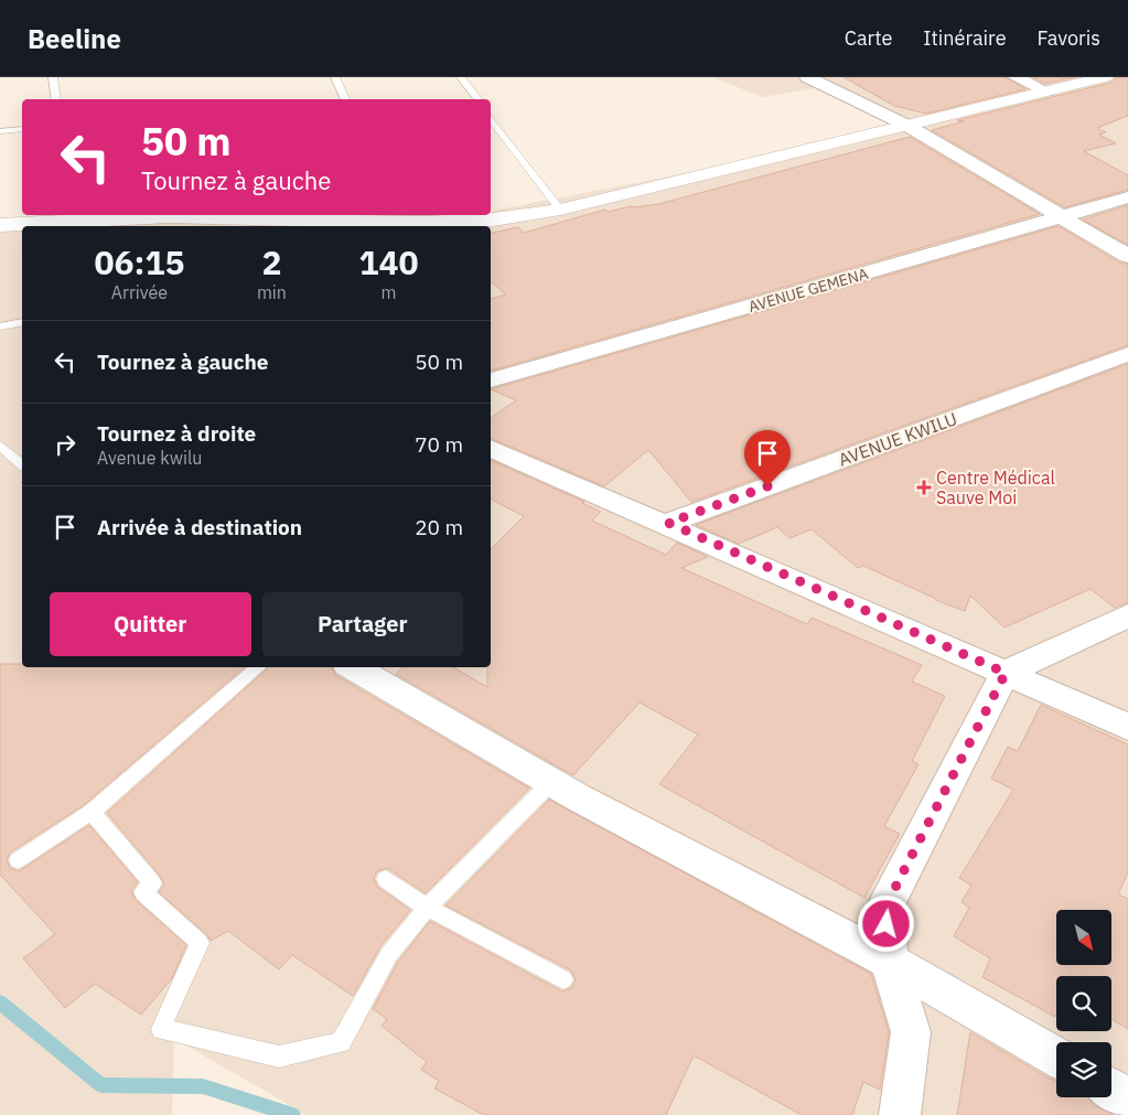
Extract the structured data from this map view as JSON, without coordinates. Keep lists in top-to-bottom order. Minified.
{"streets":{"street":["AVENUE GEMENA","AVENUE KWILU"]},"places":{"health":["Centre Médical Sauve Moi"]},"north":"bottom right","page":{"header":"Beeline","nav":["Carte","Itinéraire","Favoris"],"turn":["50 m","Tournez à gauche"],"eta":["06:15","Arrivée","2","min","140","m"],"list":[{"name":"Tournez à gauche","value":"50 m"},{"name":"Tournez à droite","note":"Avenue kwilu","value":"70 m"},{"name":"Arrivée à destination","value":"20 m"}],"buttons":["Quitter","Partager"]}}
